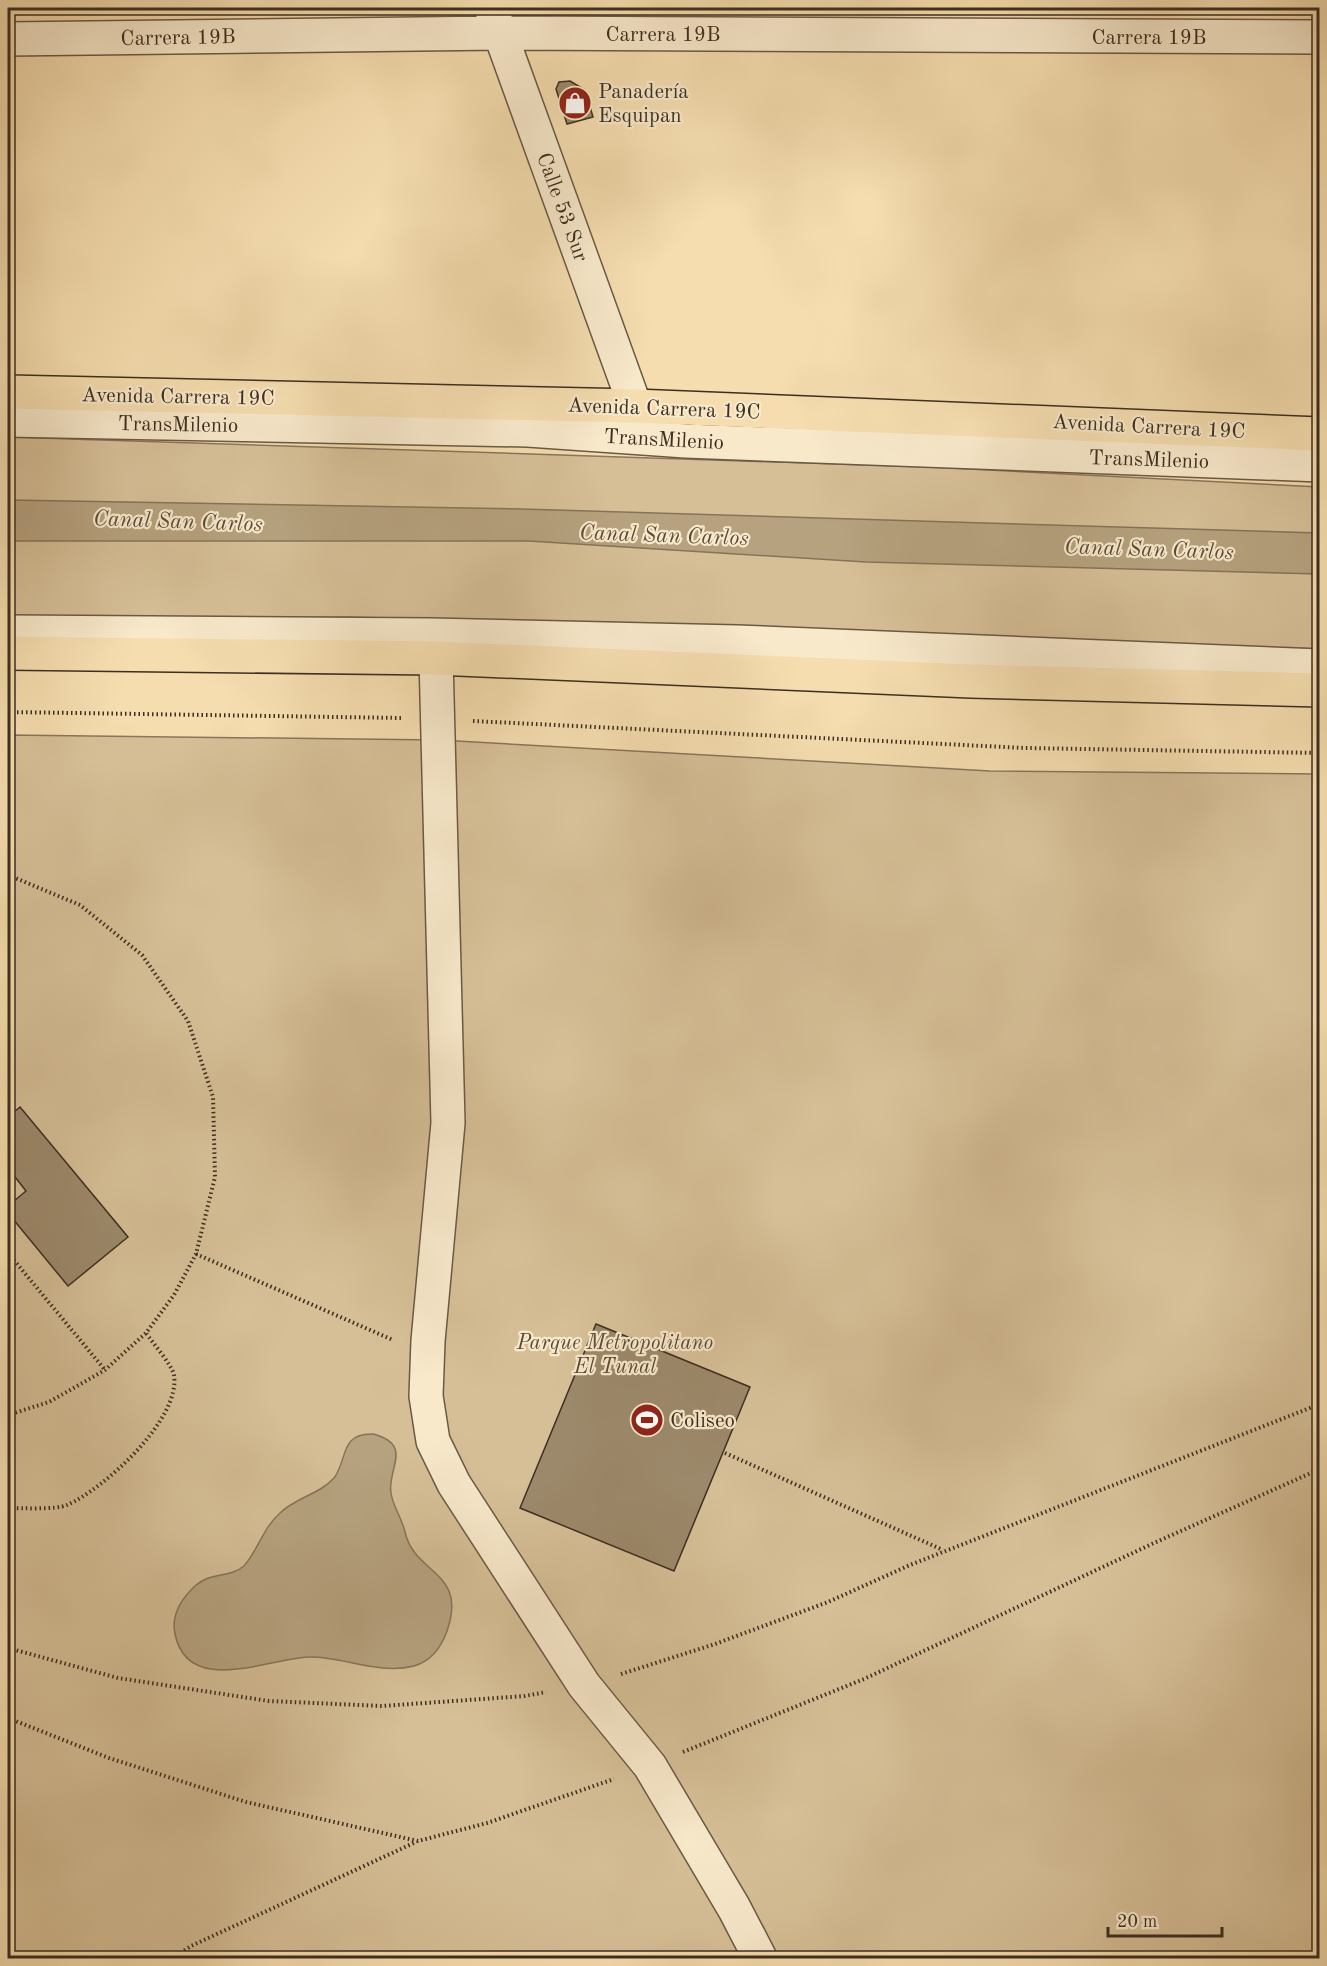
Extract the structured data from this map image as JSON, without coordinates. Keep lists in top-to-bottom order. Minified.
{"streets":{"main road":["Avenida Carrera 19C"],"street":["Carrera 19B","Calle 53 Sur","TransMilenio"]},"crossings":[["Carrera 19B","Calle 53 Sur"],["Calle 53 Sur","Avenida Carrera 19C"]],"water":["Canal San Carlos"],"parks":["Parque Metropolitano El Tunal"],"places":{"shop":["Panadería Esquipan"],"sports":["Coliseo"]},"scale_bar":"20 m"}
